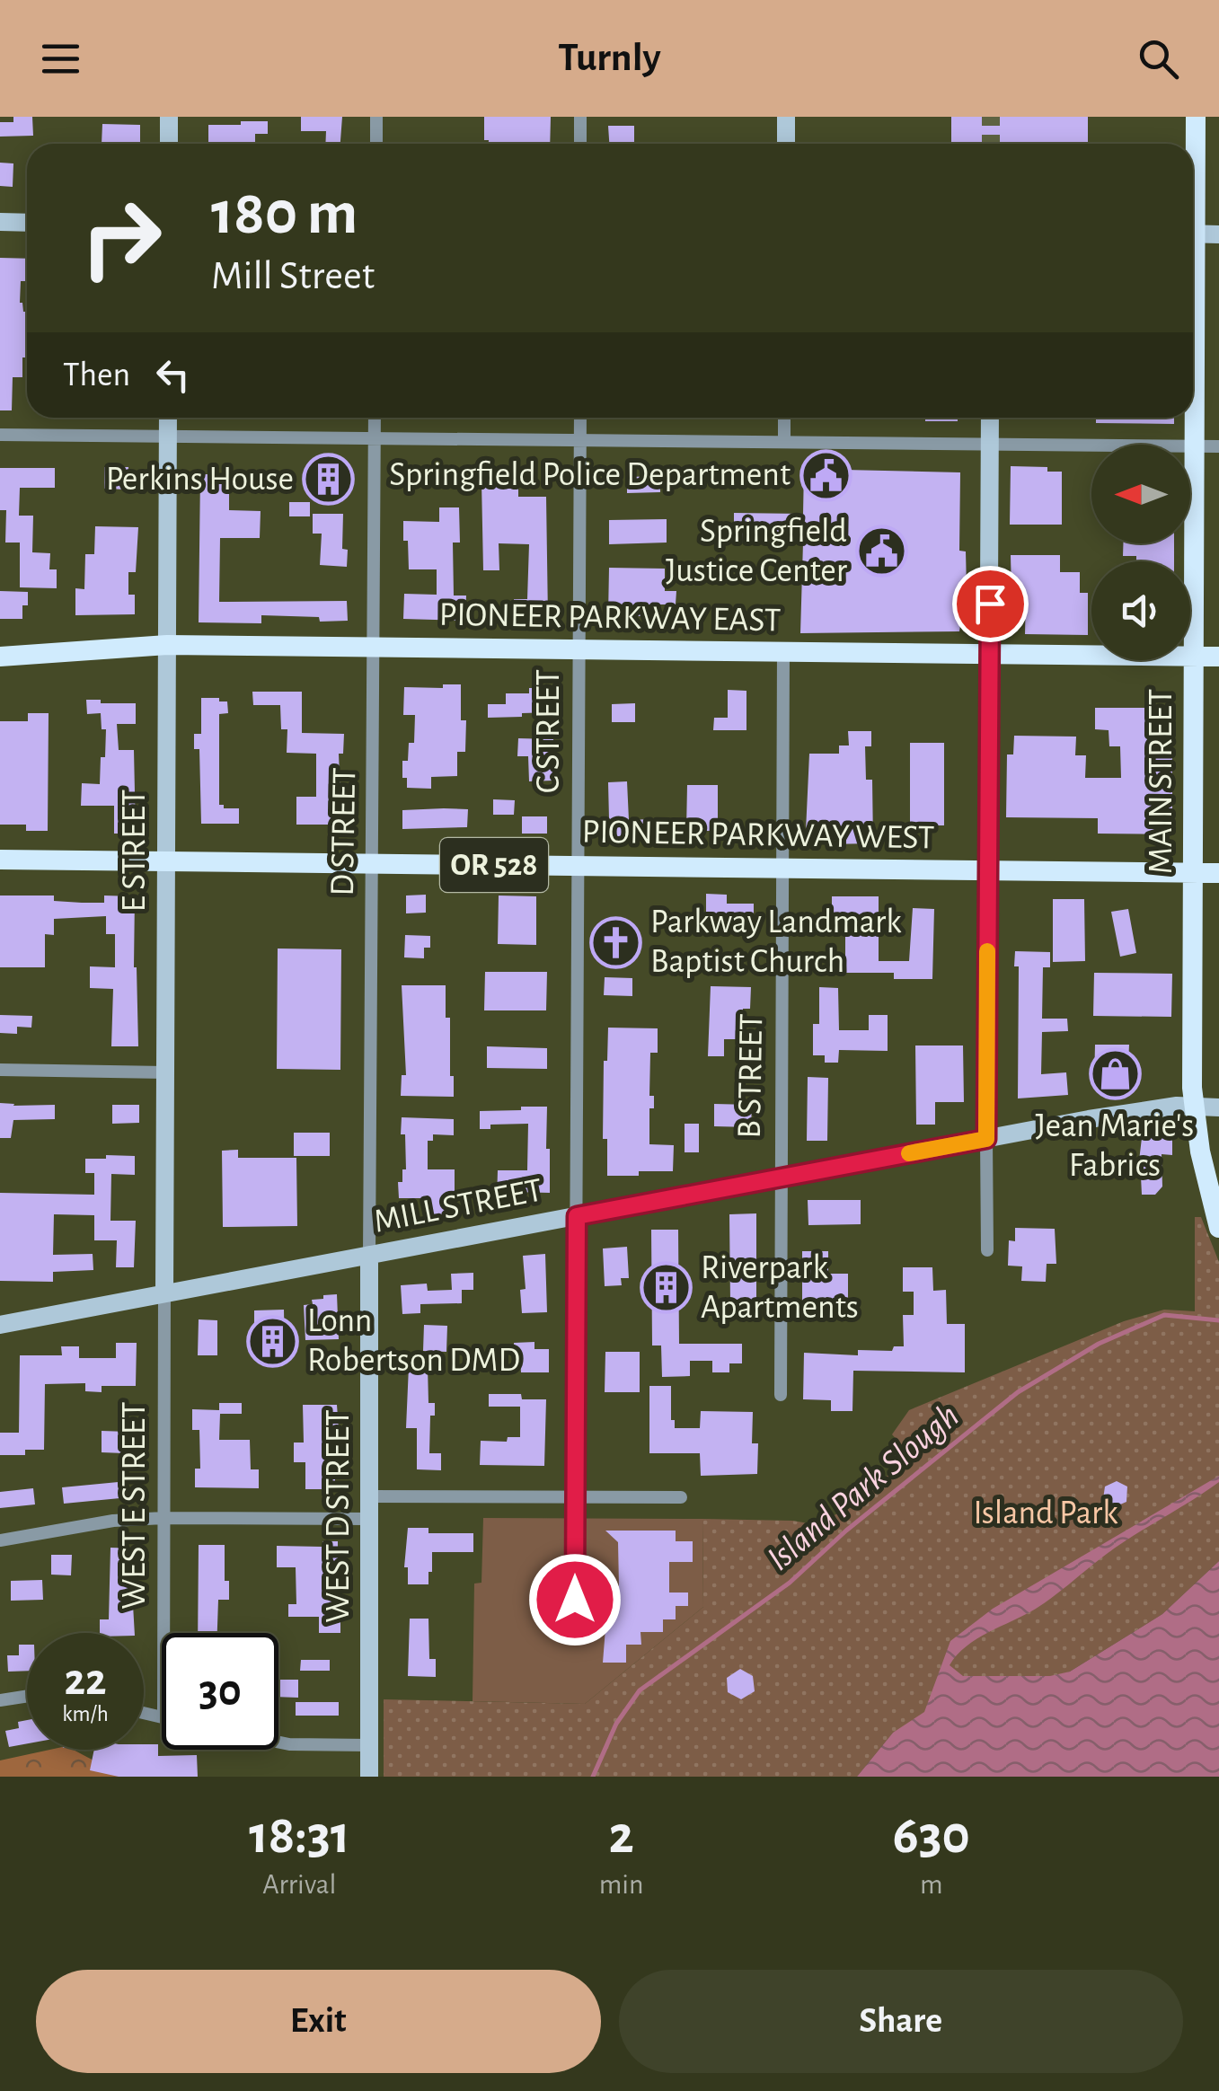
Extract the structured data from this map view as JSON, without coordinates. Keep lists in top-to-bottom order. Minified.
{"streets":{"main road":["PIONEER PARKWAY EAST","MAIN STREET","PIONEER PARKWAY WEST","OR 528"],"street":["C STREET","D STREET","E STREET","B STREET","MILL STREET","WEST E STREET","WEST D STREET"]},"crossings":[["PIONEER PARKWAY EAST","C STREET"],["PIONEER PARKWAY EAST","MAIN STREET"],["PIONEER PARKWAY EAST","D STREET"],["PIONEER PARKWAY EAST","E STREET"],["PIONEER PARKWAY EAST","B STREET"],["C STREET","PIONEER PARKWAY WEST"],["C STREET","MILL STREET"],["MAIN STREET","PIONEER PARKWAY WEST"],["MAIN STREET","OR 528"],["MAIN STREET","MILL STREET"],["D STREET","PIONEER PARKWAY WEST"],["D STREET","MILL STREET"],["D STREET","WEST D STREET"],["PIONEER PARKWAY WEST","E STREET"],["PIONEER PARKWAY WEST","OR 528"],["PIONEER PARKWAY WEST","B STREET"],["E STREET","MILL STREET"],["E STREET","WEST E STREET"],["B STREET","MILL STREET"],["MILL STREET","WEST E STREET"],["MILL STREET","WEST D STREET"]],"water":["Island Park Slough"],"parks":["Island Park"],"places":{"public building":["Springfield Police Department","Springfield Justice Center"],"building":["Perkins House","Riverpark Apartments","Lonn Robertson DMD"],"church":["Parkway Landmark Baptist Church"],"shop":["Jean Marie's Fabrics"]},"north":"left","page":{"header":"Turnly","turn":["180 m","Mill Street"],"then":"Then","speed":"22 km/h","limit":"30","eta":["18:31","Arrival","2","min","630","m"],"buttons":["Exit","Share"]}}
